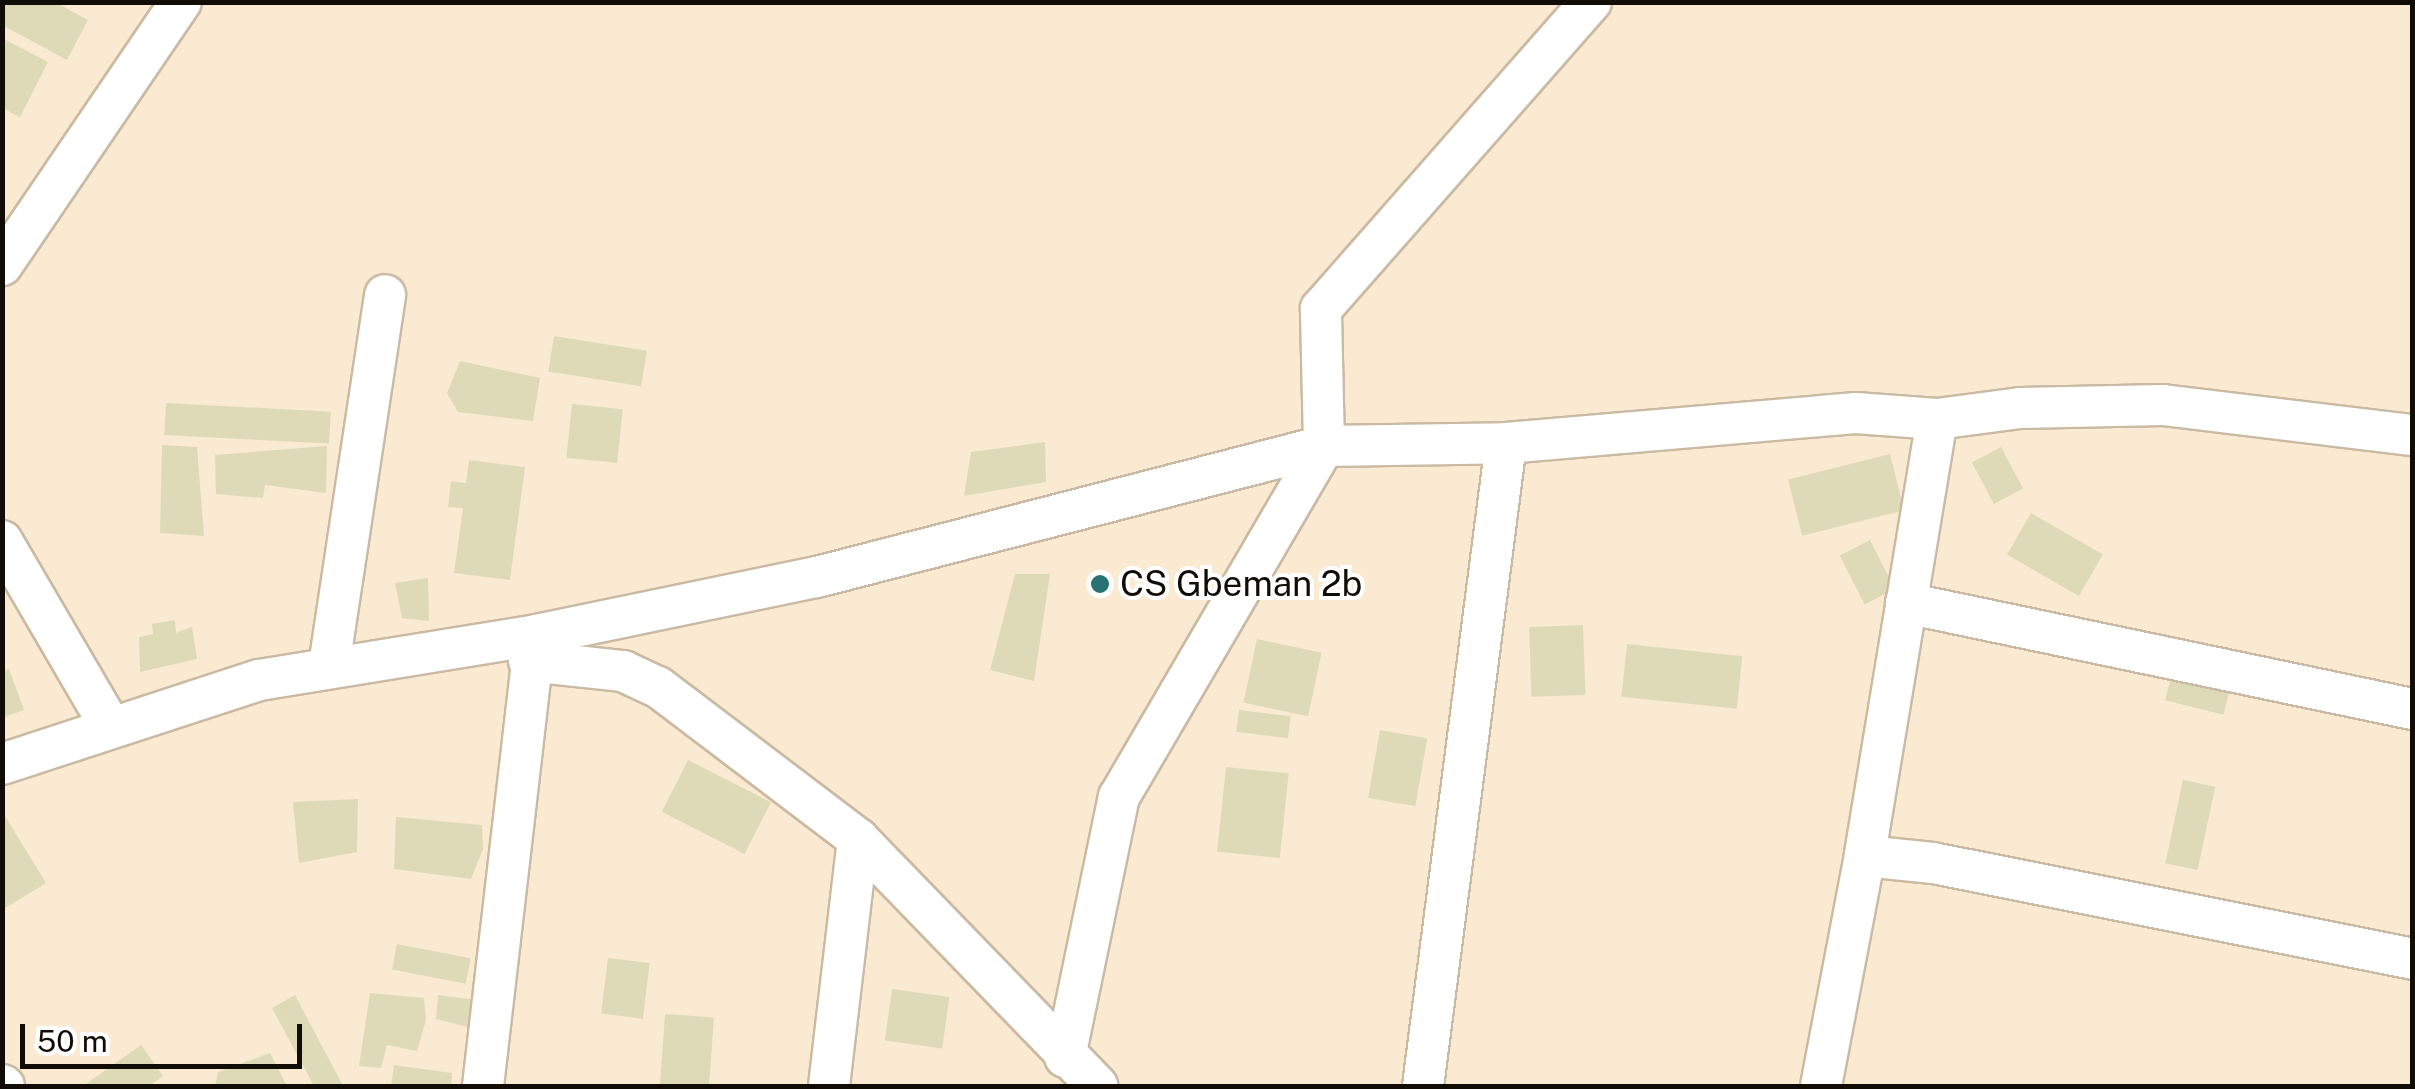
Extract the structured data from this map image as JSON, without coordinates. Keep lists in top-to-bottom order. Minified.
{"places":["CS Gbeman 2b"],"scale_bar":"50 m"}
